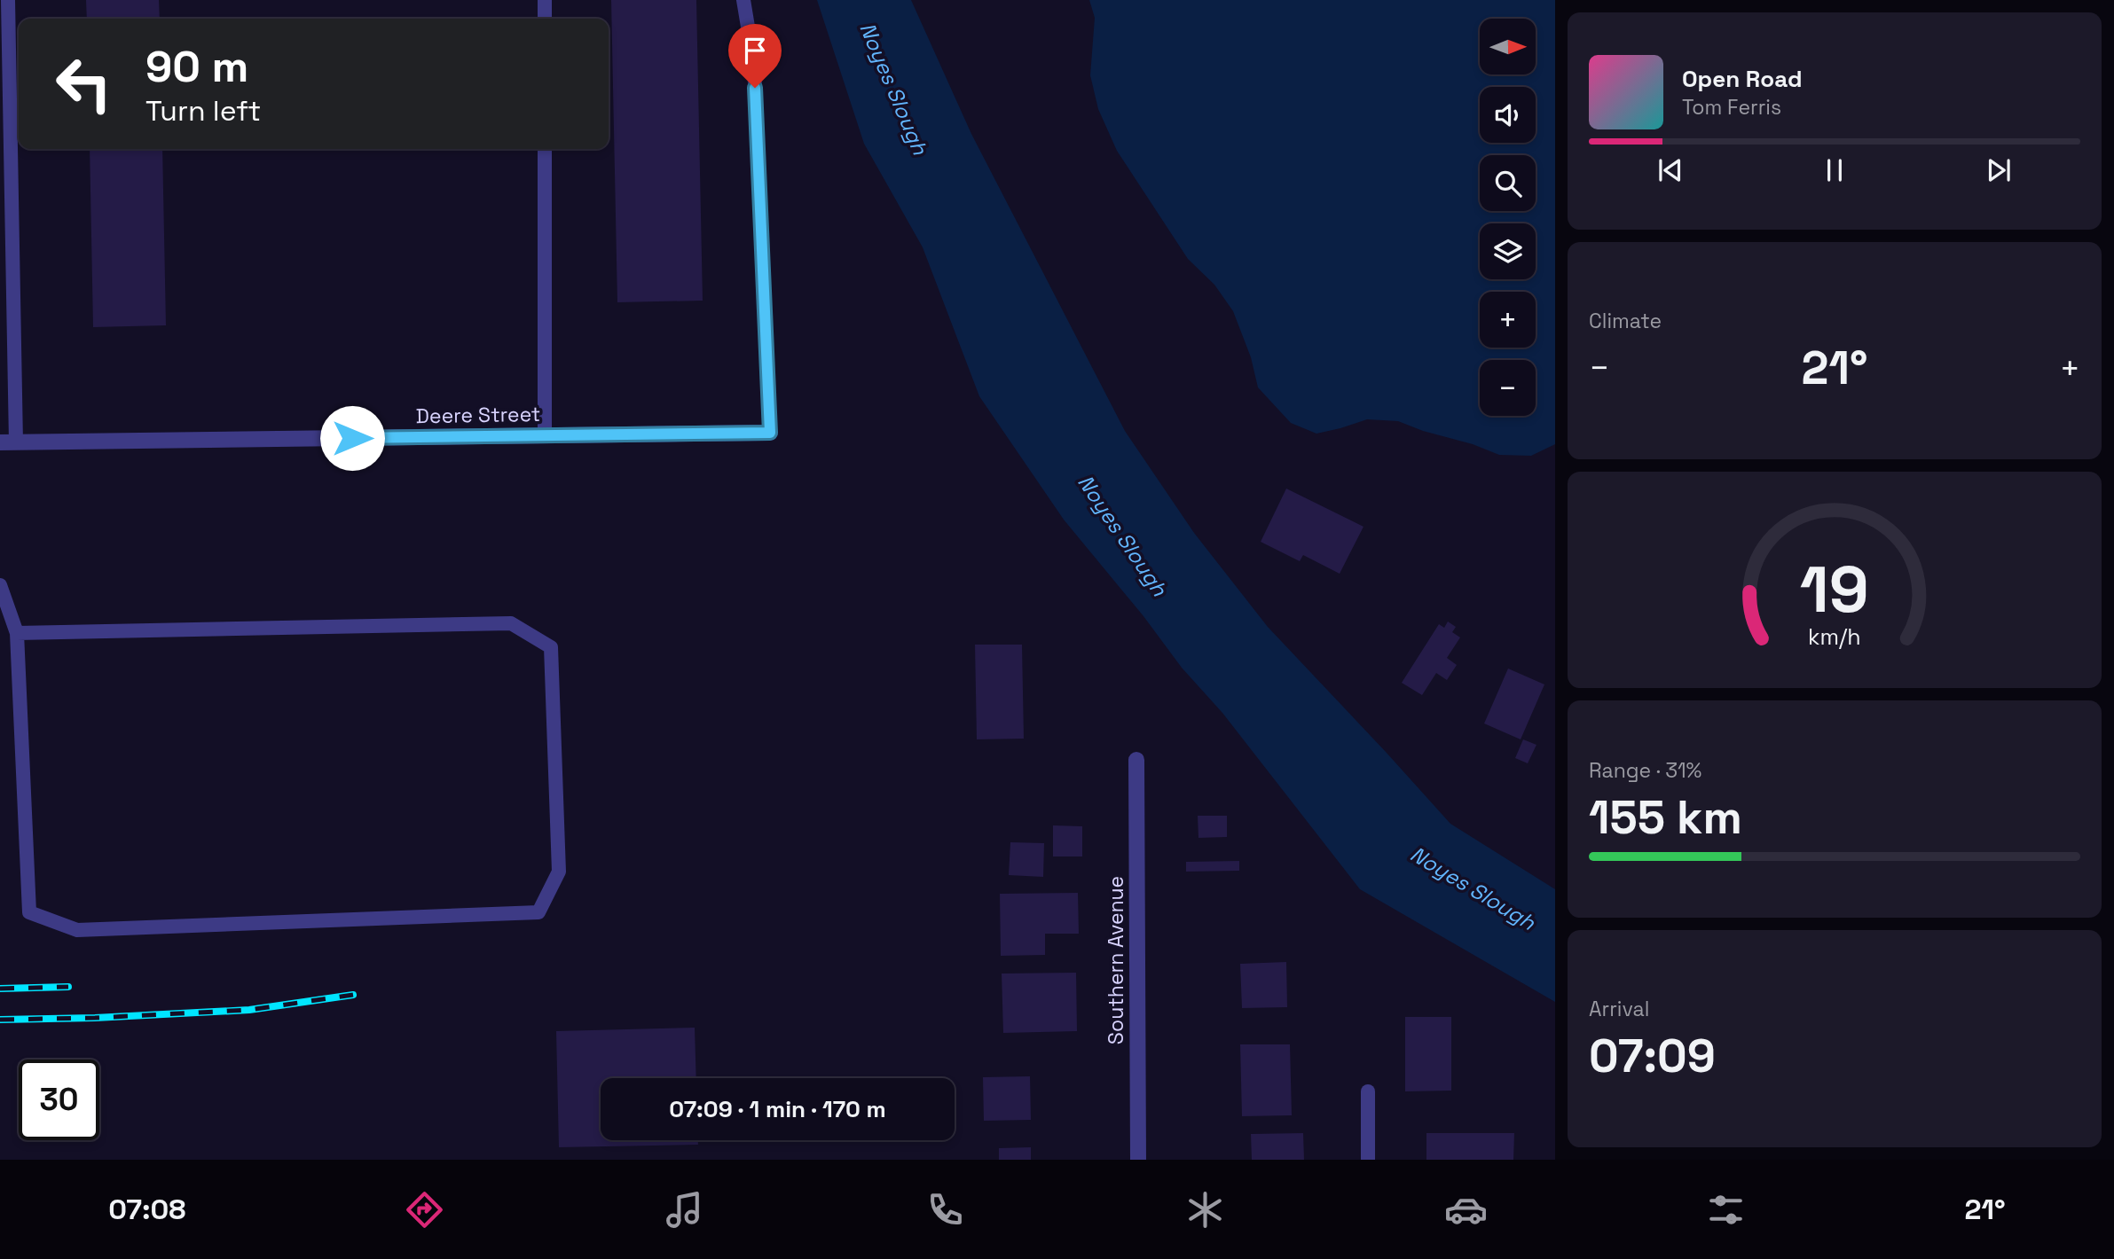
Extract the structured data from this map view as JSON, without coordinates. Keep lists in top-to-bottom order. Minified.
{"streets":{"street":["Deere Street","Southern Avenue"]},"water":["Noyes Slough"],"north":"right","page":{"map_buttons":["+","−"],"turn":["90 m","Turn left"],"song":["Open Road","Tom Ferris"],"tile":["Climate",["Range · 31%","155 km"],["Arrival","07:09"]],"heat":["−","21°","+"],"limit":"30","trip":"07:09 · 1 min · 170 m","tabs":["07:08","21°"],"gauge":["19","km/h"]}}
